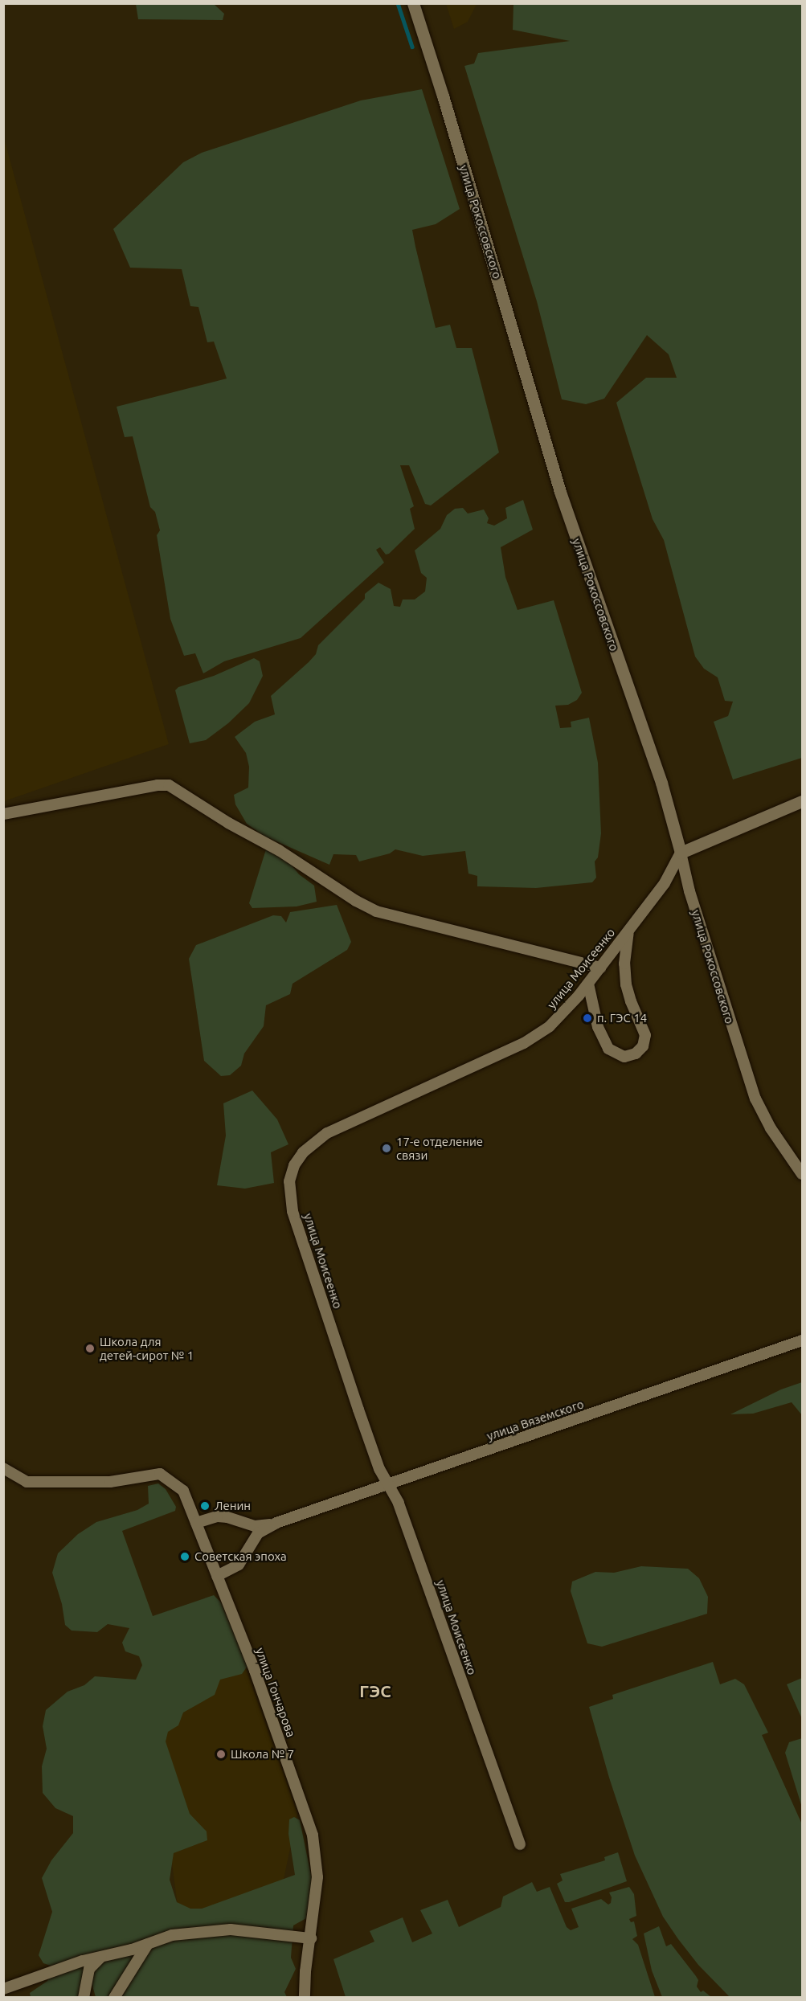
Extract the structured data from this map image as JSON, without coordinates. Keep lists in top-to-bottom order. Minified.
{"streets":{"street":["улица Рокоссовского","улица Моисеенко","улица Вяземского","улица Гончарова"]},"crossings":[["улица Рокоссовского","улица Моисеенко"],["улица Моисеенко","улица Вяземского"]],"districts":["ГЭС"],"places":["п. ГЭС 14","17-е отделение связи","Школа для детей-сирот № 1","Ленин","Советская эпоха","Школа № 7"]}
